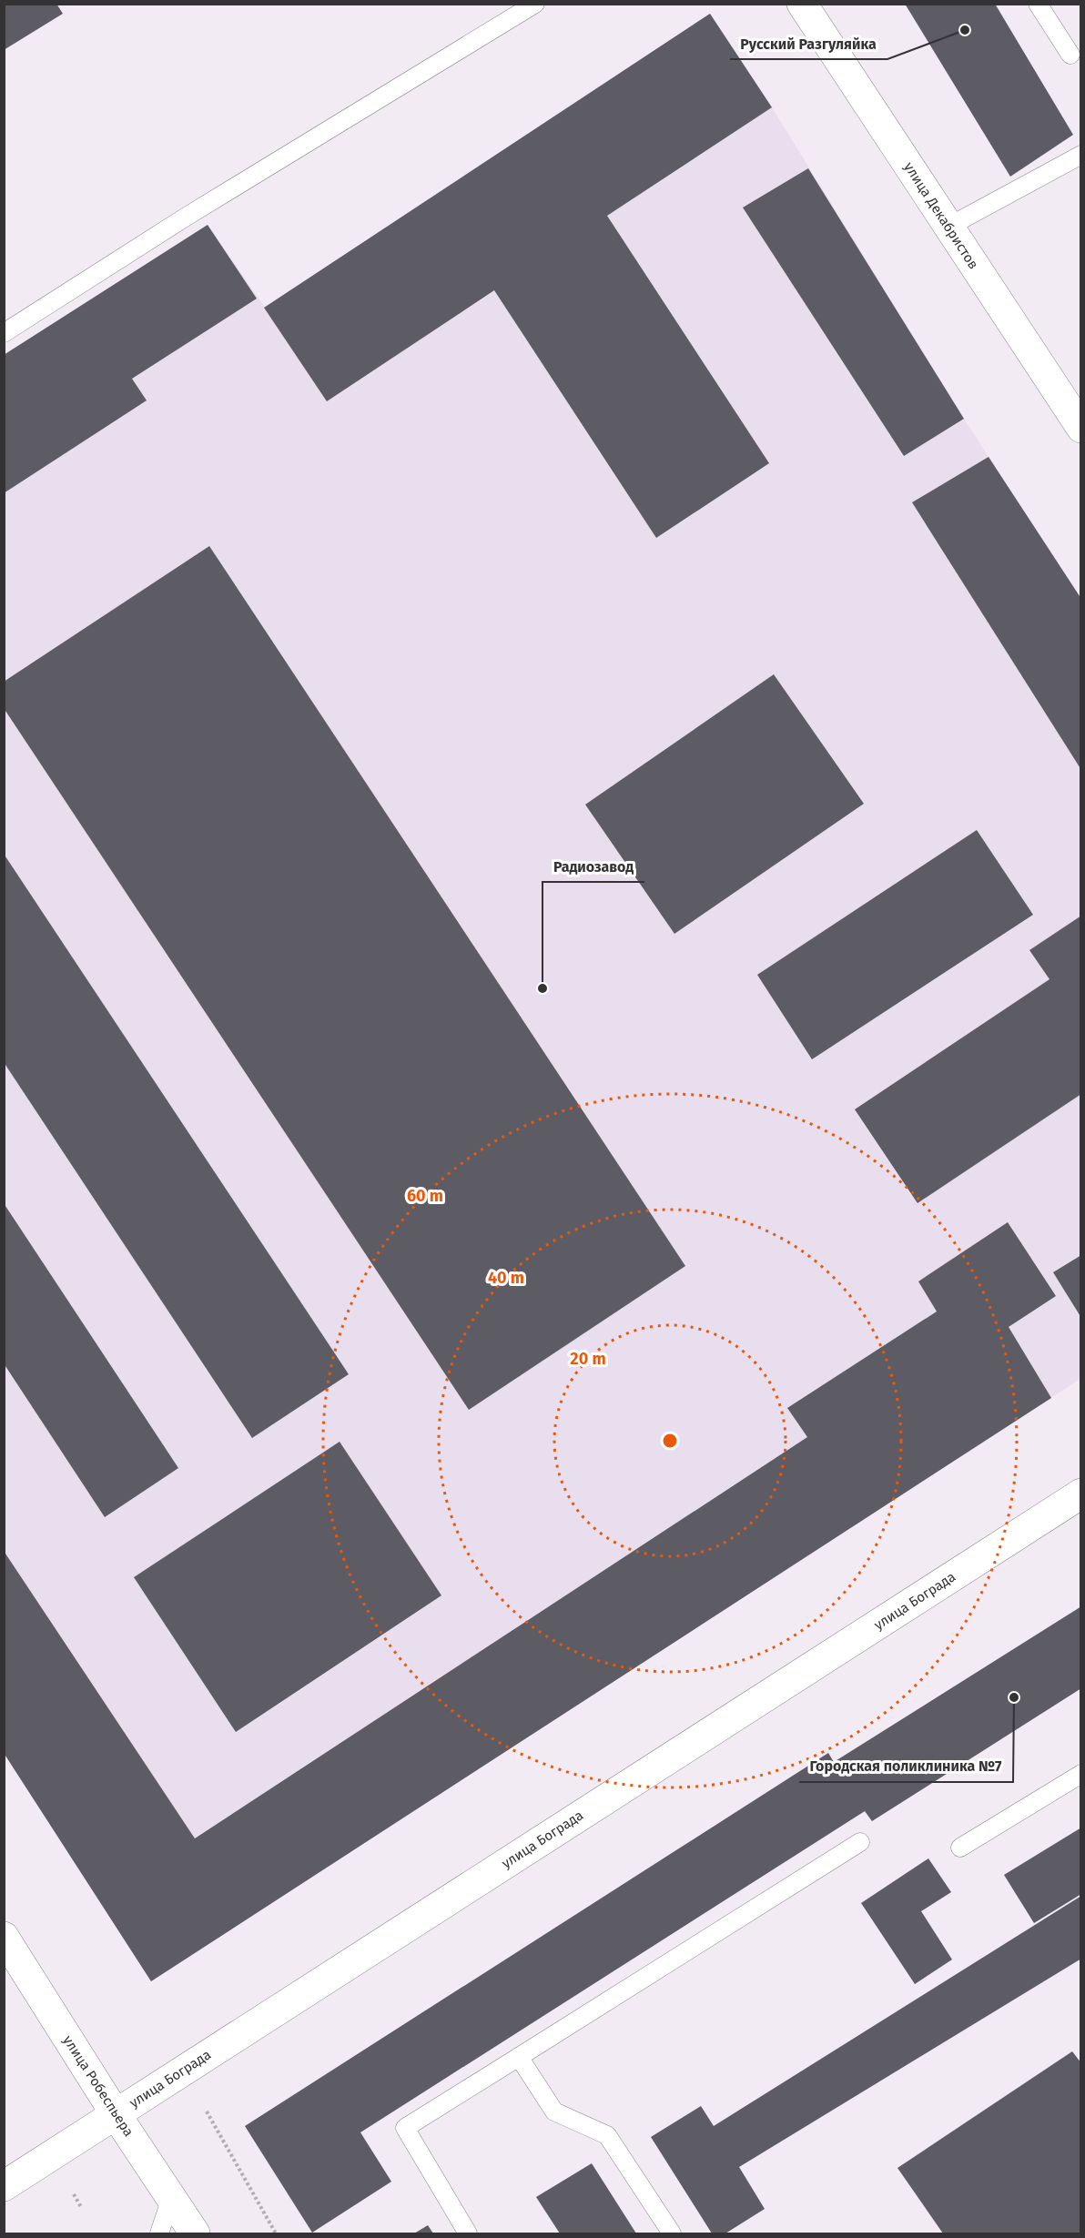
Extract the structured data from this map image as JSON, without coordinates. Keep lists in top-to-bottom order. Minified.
{"streets":{"main road":["улица Декабристов","улица Бограда","улица Робеспьера"]},"crossings":[["улица Бограда","улица Робеспьера"]],"places":["Русский Разгуляйка","Радиозавод","Городская поликлиника №7"],"rings":["60 m","40 m","20 m"]}
